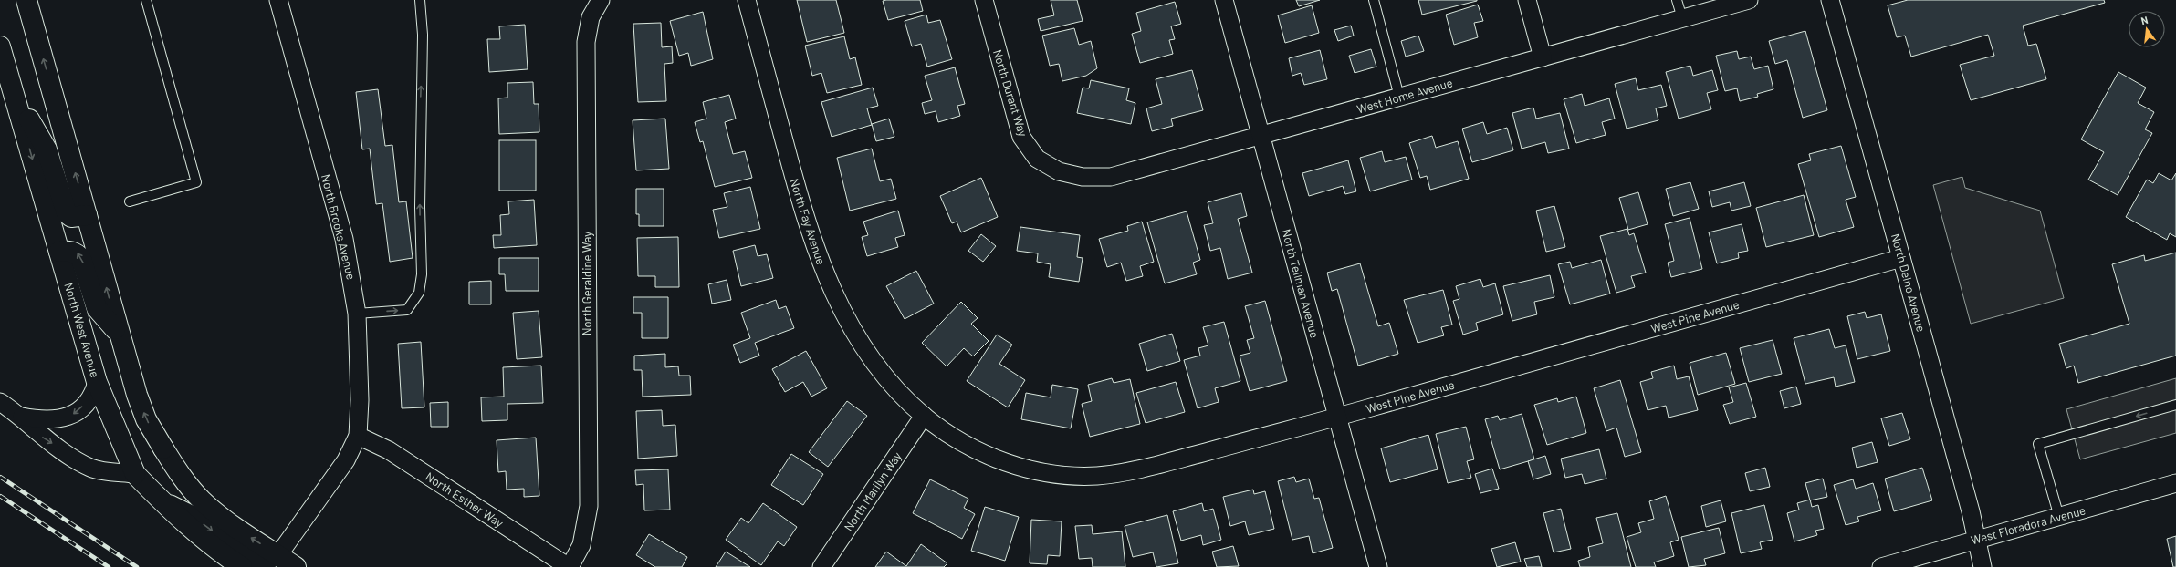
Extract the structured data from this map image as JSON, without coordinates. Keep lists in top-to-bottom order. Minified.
{"streets":{"main road":["North West Avenue"],"street":["North Durant Way","West Home Avenue","North Fay Avenue","North Brooks Avenue","North Delno Avenue","North Geraldine Way","North Teilman Avenue","West Pine Avenue","North Marilyn Way","North Esther Way","West Floradora Avenue"]},"crossings":[["North Durant Way","West Home Avenue"],["West Home Avenue","North Teilman Avenue"],["North Fay Avenue","West Pine Avenue"],["North Fay Avenue","North Marilyn Way"],["North Brooks Avenue","North Esther Way"],["North Delno Avenue","West Pine Avenue"],["North Delno Avenue","West Floradora Avenue"],["North Geraldine Way","North Esther Way"],["North Teilman Avenue","West Pine Avenue"],["West Pine Avenue","North Marilyn Way"]],"north":"top"}
